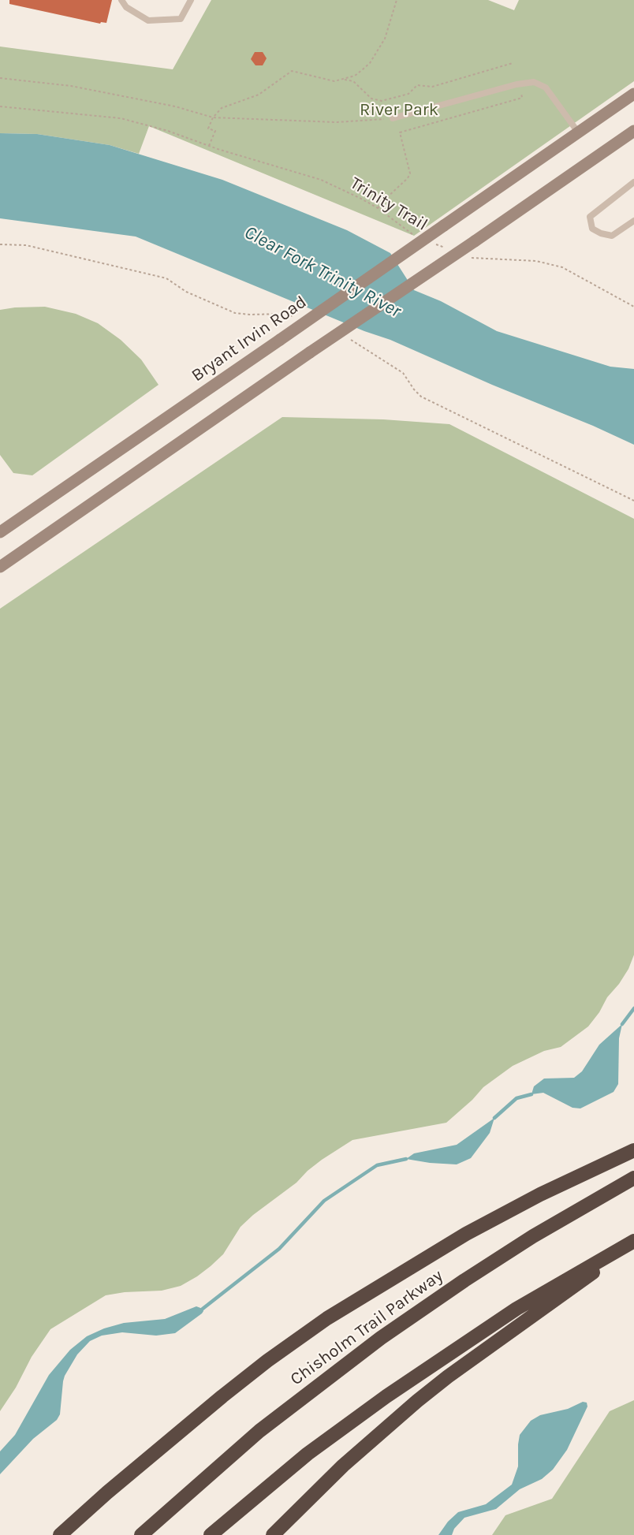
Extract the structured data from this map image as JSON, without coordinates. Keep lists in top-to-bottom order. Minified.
{"streets":{"highway":["Chisholm Trail Parkway"],"main road":["Bryant Irvin Road"],"path":["Trinity Trail"]},"water":["Clear Fork Trinity River"],"parks":["River Park"]}
